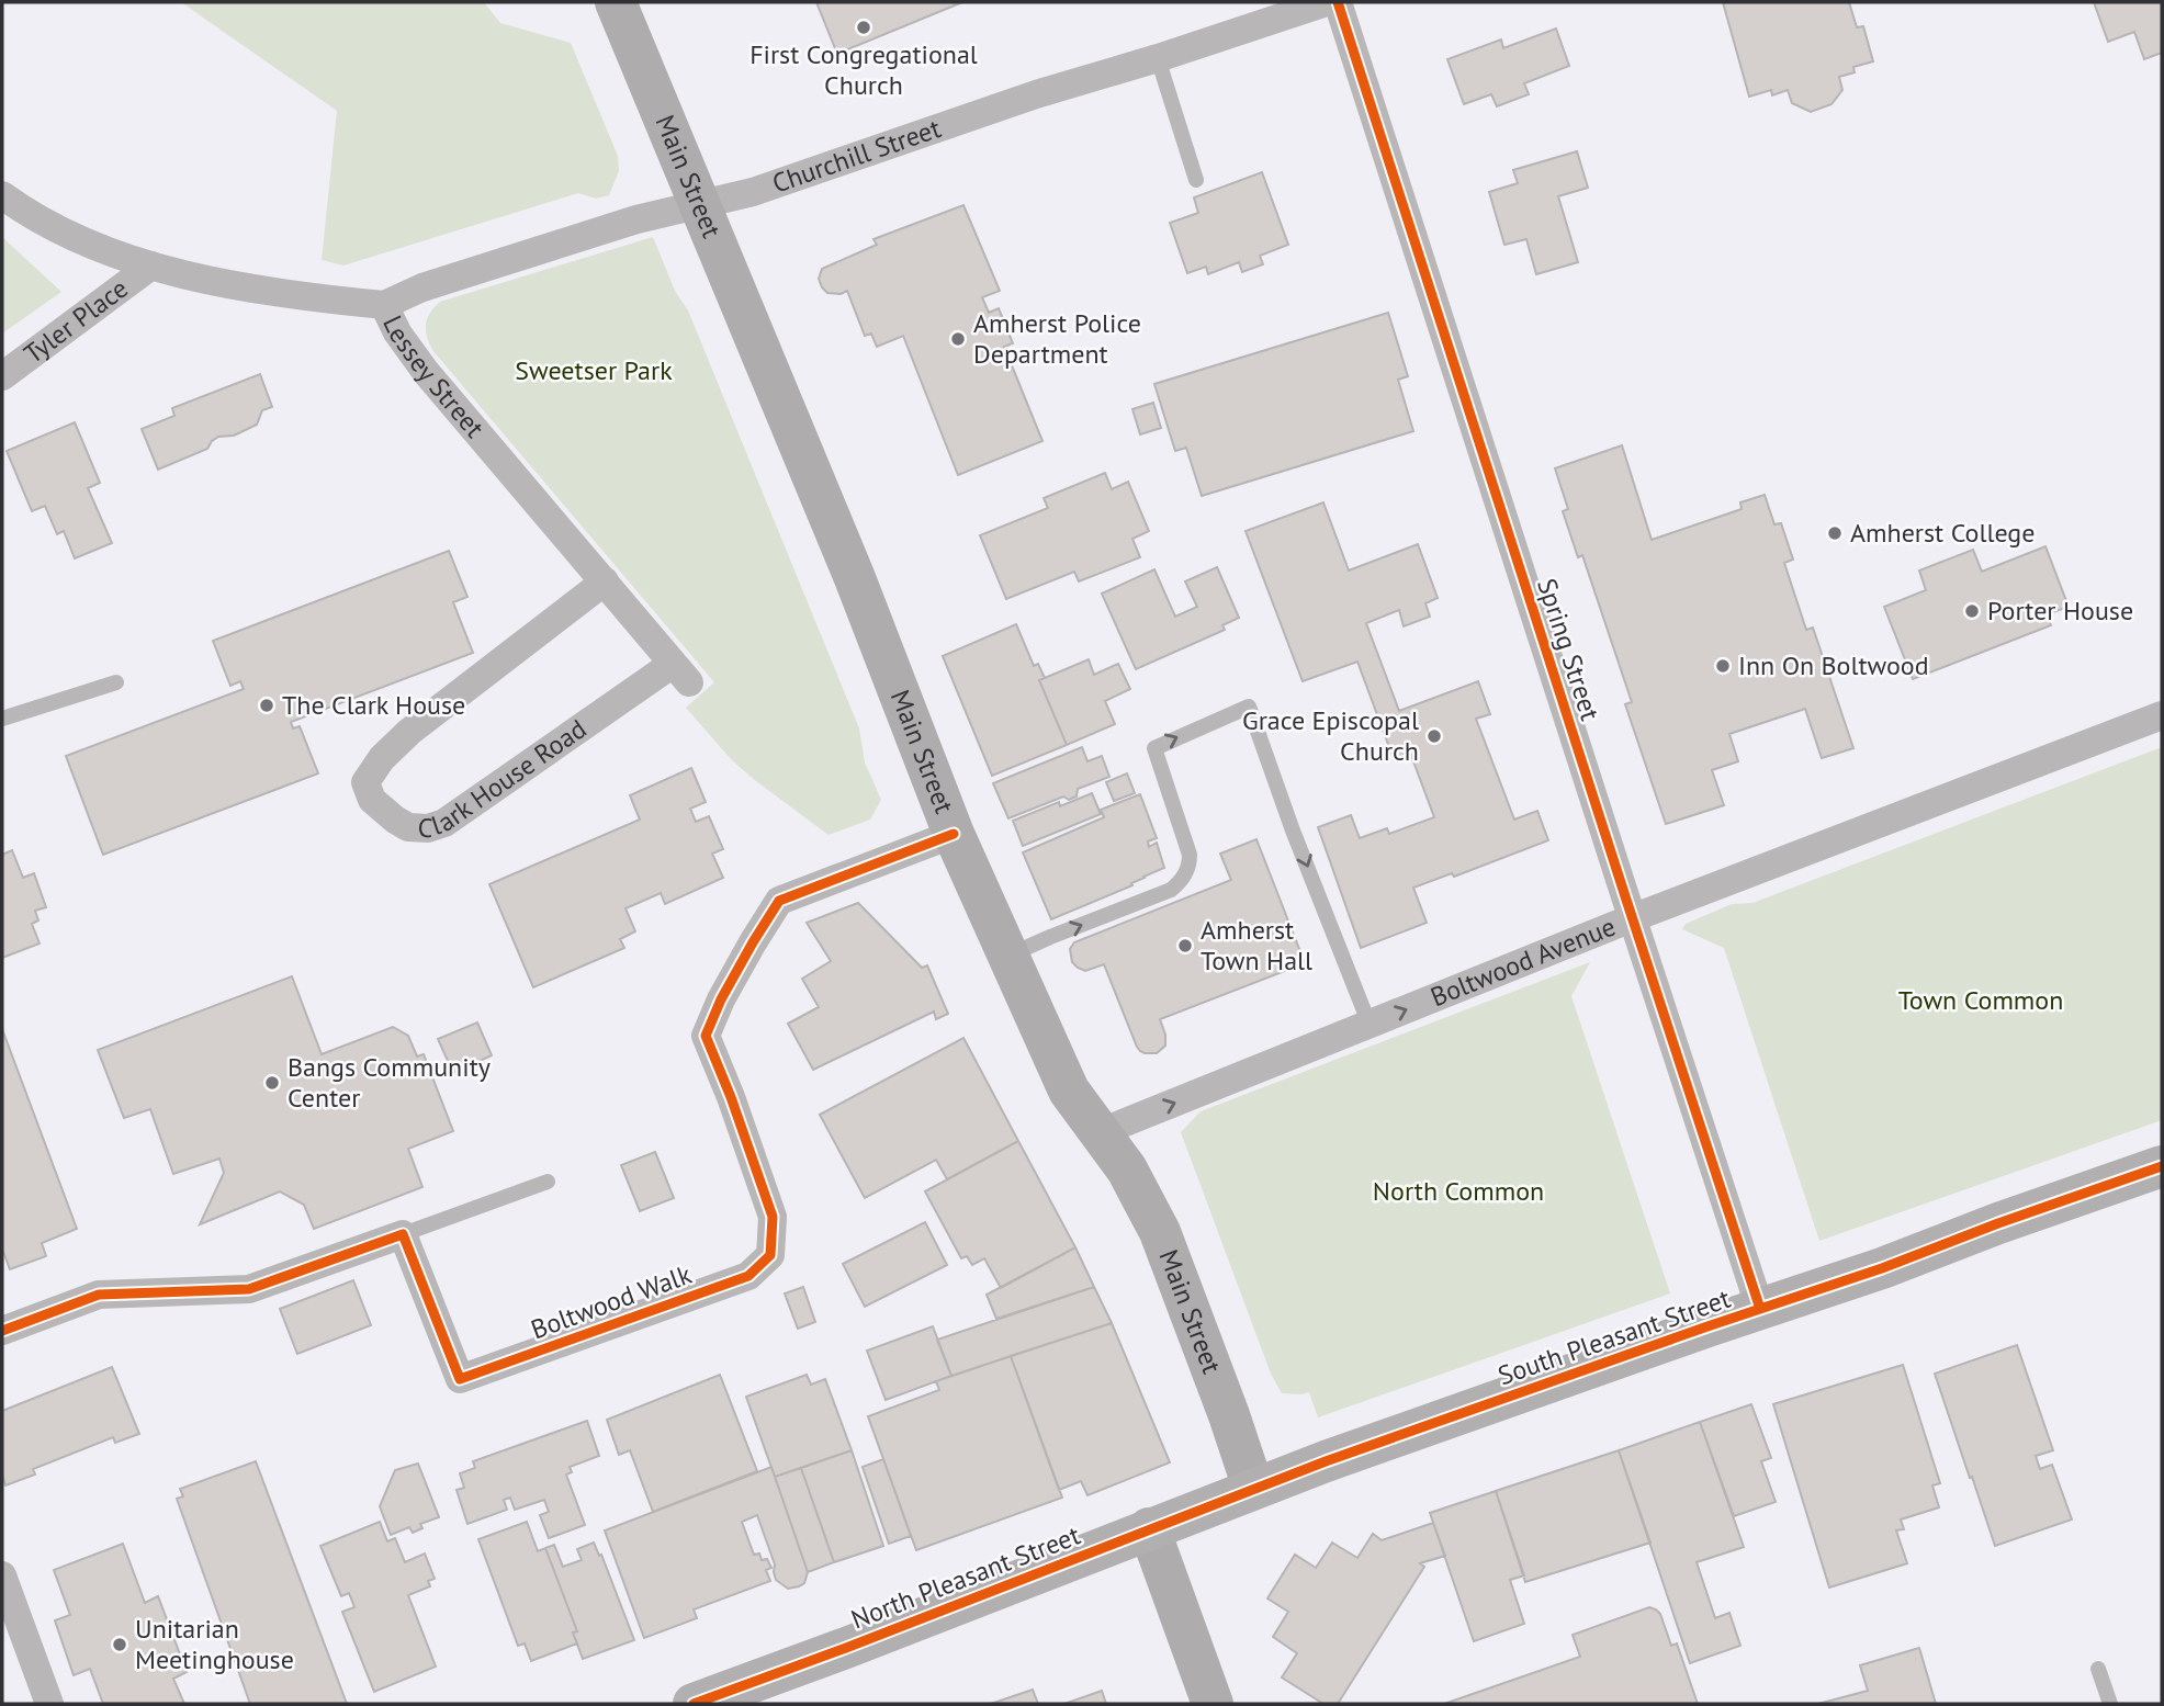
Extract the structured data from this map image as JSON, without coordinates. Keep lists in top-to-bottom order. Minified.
{"streets":{"main road":["Main Street","South Pleasant Street","North Pleasant Street"],"street":["Churchill Street","Tyler Place","Lessey Street","Spring Street","Clark House Road","Boltwood Avenue","Boltwood Walk"]},"crossings":[["Churchill Street","Main Street"],["Churchill Street","Lessey Street"],["Main Street","Boltwood Avenue"],["Main Street","Boltwood Walk"],["Main Street","South Pleasant Street"],["Main Street","North Pleasant Street"],["Tyler Place","Lessey Street"],["Lessey Street","Clark House Road"],["Spring Street","Boltwood Avenue"],["Spring Street","South Pleasant Street"],["South Pleasant Street","North Pleasant Street"]],"one_way":["Boltwood Avenue"],"parks":["Sweetser Park","Town Common","North Common"],"places":["First Congregational Church","Amherst Police Department","Amherst College","Porter House","Inn On Boltwood","The Clark House","Grace Episcopal Church","Amherst Town Hall","Bangs Community Center","Unitarian Meetinghouse"]}
